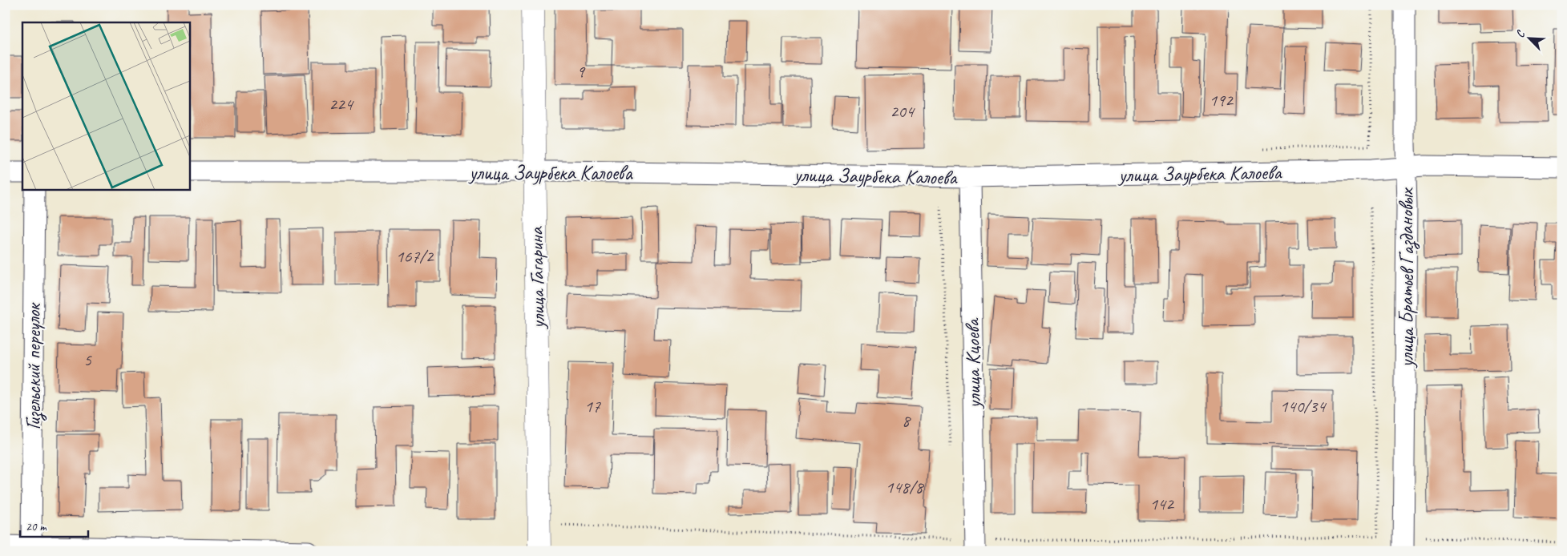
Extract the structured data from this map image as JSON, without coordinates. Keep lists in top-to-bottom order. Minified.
{"streets":{"street":["улица Заурбека Калоева","улица Гагарина","улица Братьев Газдановых","улица Кцоева","Гизельский переулок"]},"crossings":[["улица Заурбека Калоева","улица Гагарина"],["улица Заурбека Калоева","улица Братьев Газдановых"],["улица Заурбека Калоева","улица Кцоева"]],"house_numbers":["9","192","224","204","167/2","5","17","140/34","8","148/8","142"],"scale_bar":"20 m","north":"top left"}
